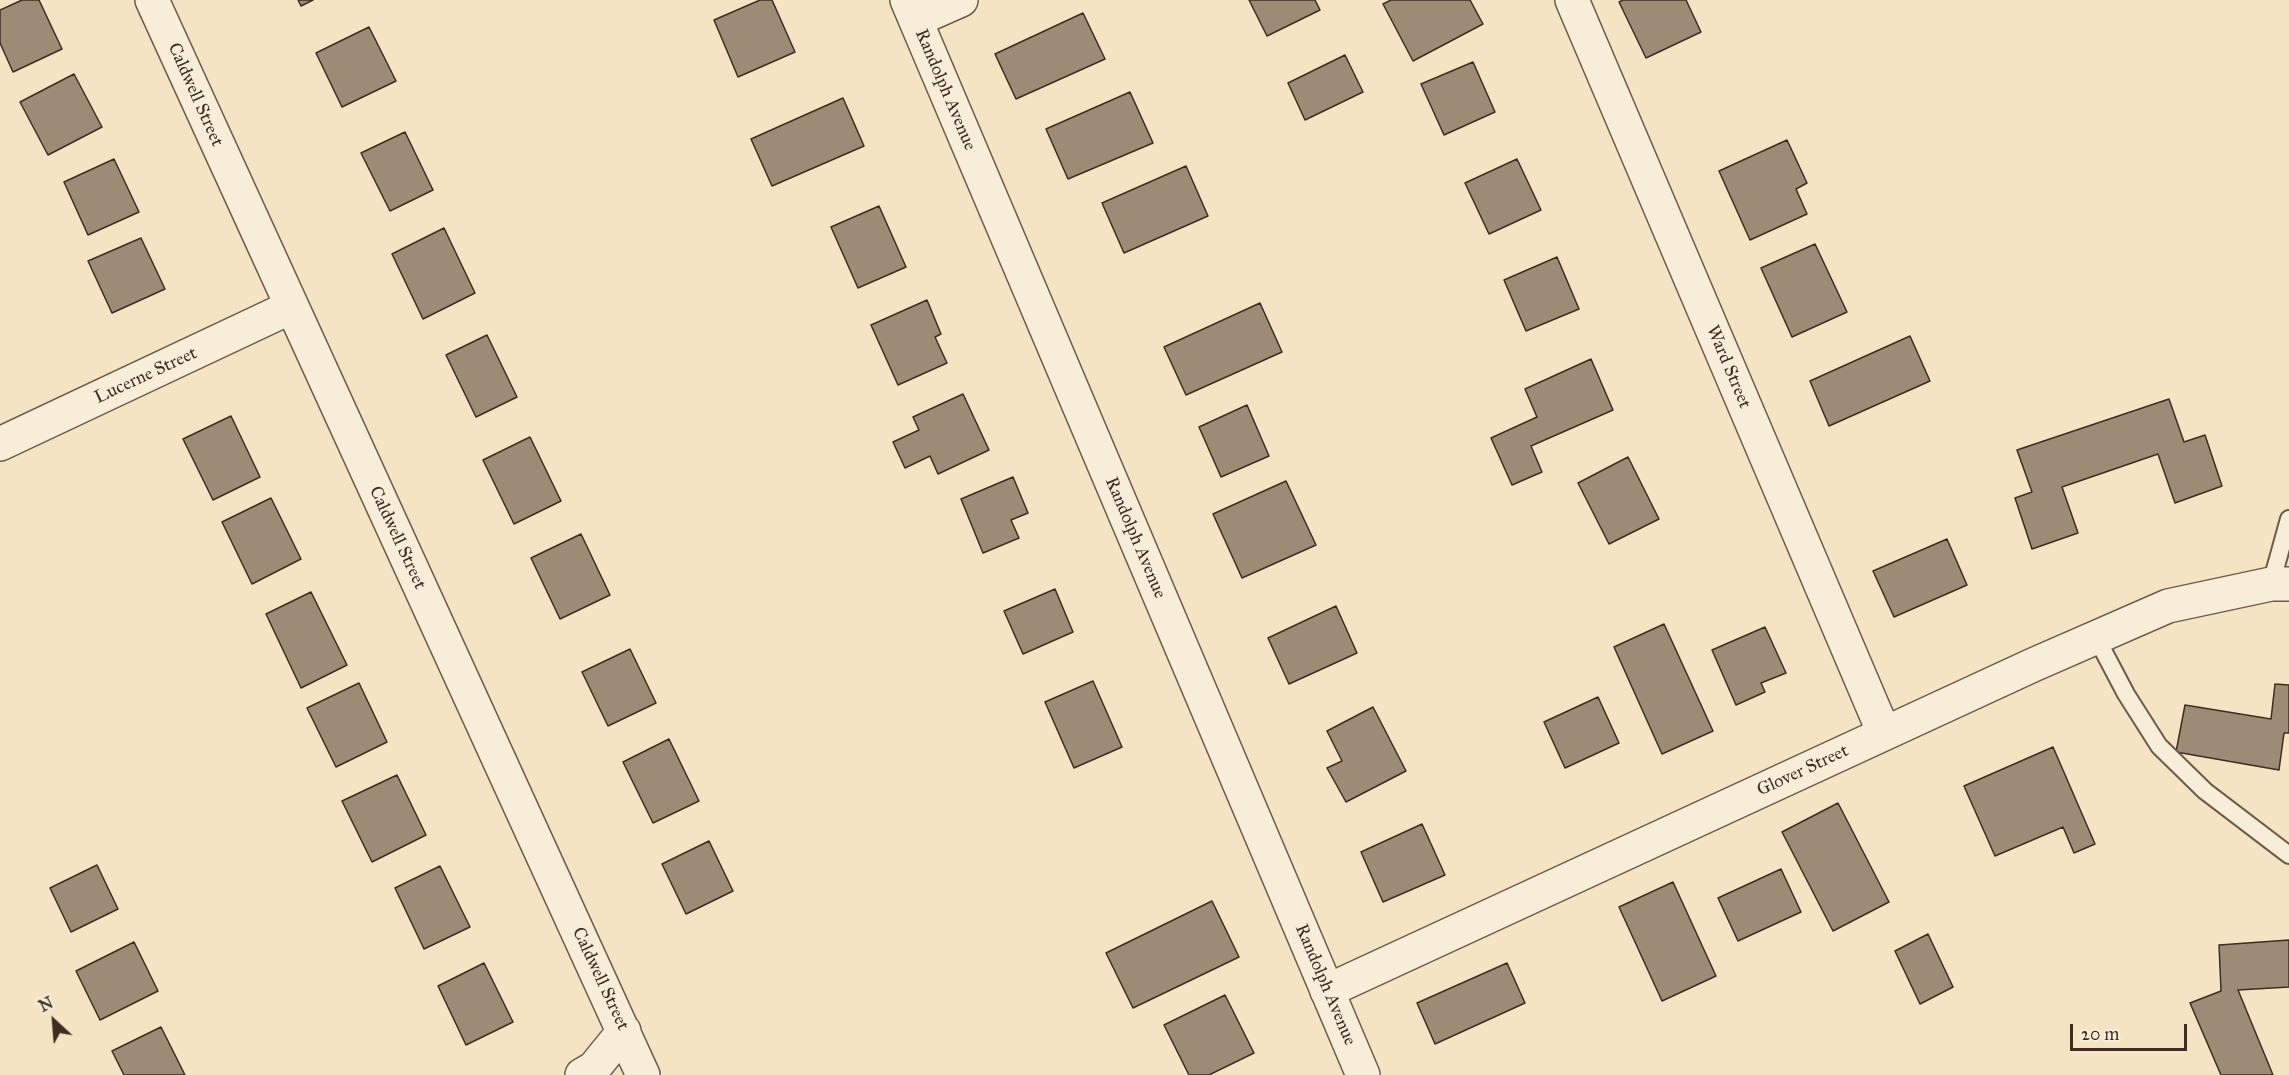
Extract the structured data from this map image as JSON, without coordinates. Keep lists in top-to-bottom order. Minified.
{"streets":{"street":["Randolph Avenue","Caldwell Street","Ward Street","Lucerne Street","Glover Street"]},"crossings":[["Randolph Avenue","Glover Street"],["Caldwell Street","Lucerne Street"],["Ward Street","Glover Street"]],"scale_bar":"20 m","north":"top left"}
